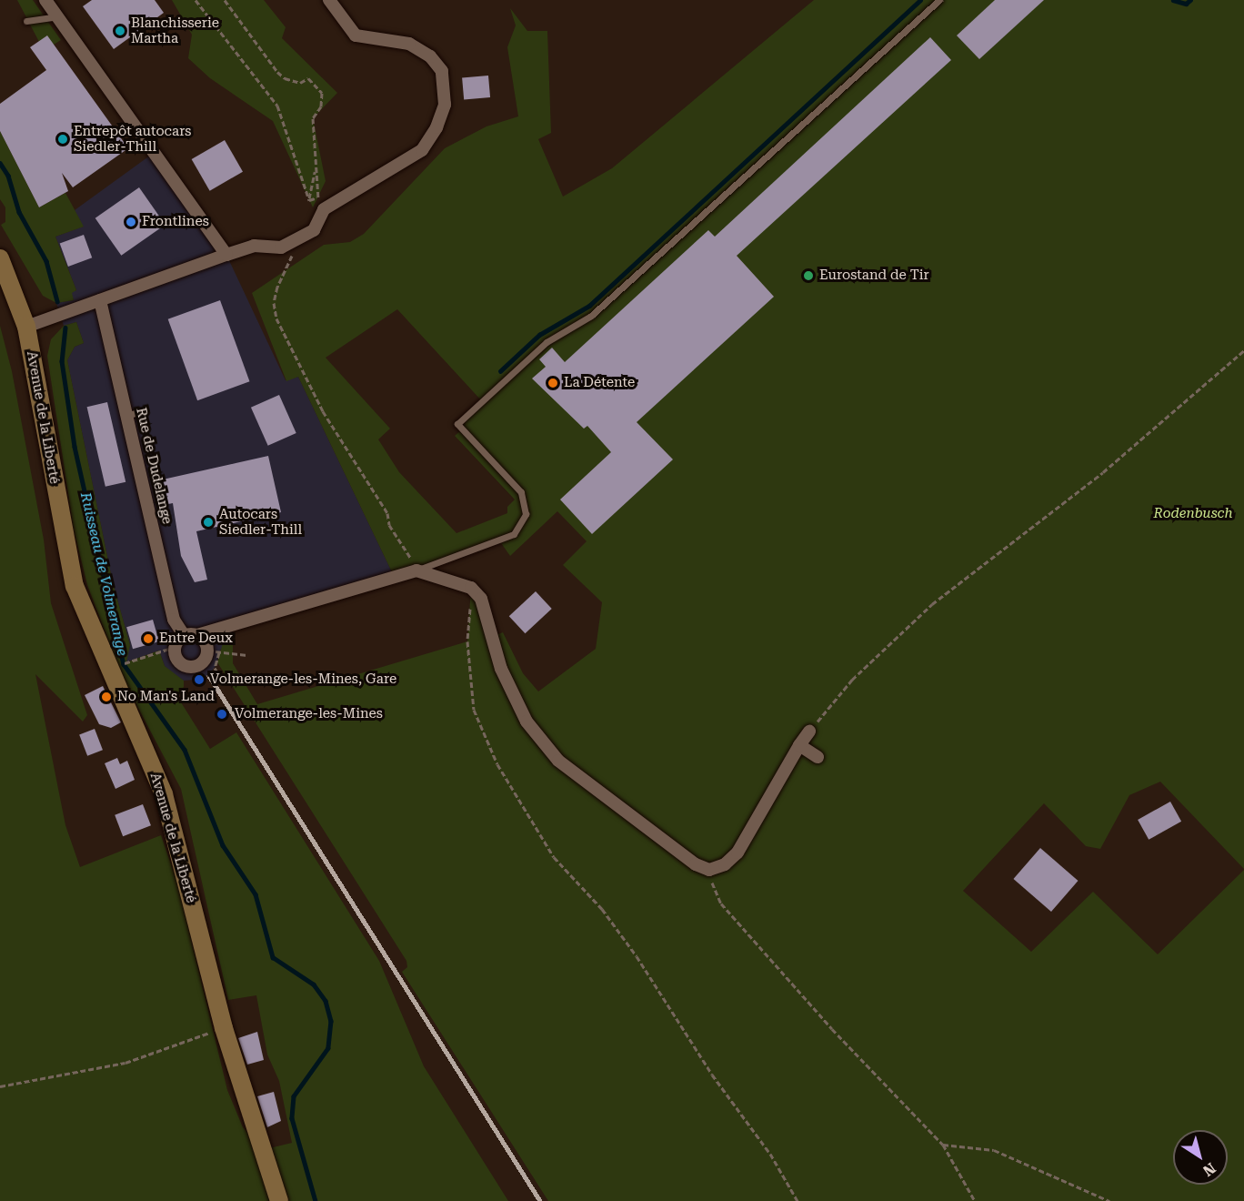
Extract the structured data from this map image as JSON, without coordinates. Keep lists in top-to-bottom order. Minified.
{"streets":{"main road":["Avenue de la Liberté"],"street":["Rue de Dudelange"]},"water":["Ruisseau de Volmerange"],"parks":["Rodenbusch"],"places":["Blanchisserie Martha","Entrepôt autocars Siedler-Thill","Frontlines","Eurostand de Tir","La Détente","Autocars Siedler-Thill","Entre Deux","Volmerange-les-Mines, Gare","No Man's Land","Volmerange-les-Mines"],"north":"bottom right"}
